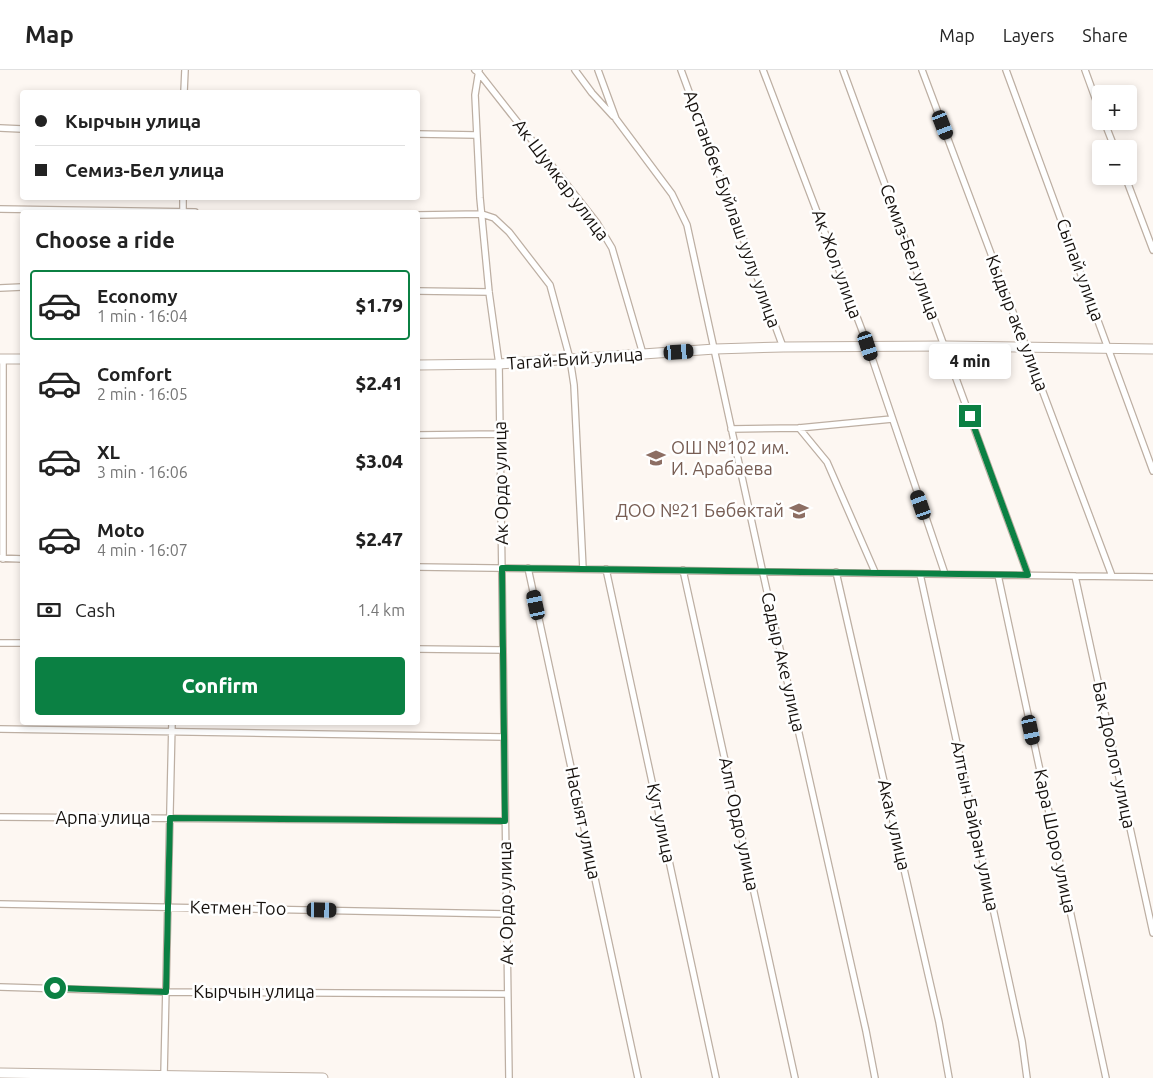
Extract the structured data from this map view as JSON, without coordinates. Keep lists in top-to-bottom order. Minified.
{"streets":{"street":["Ак Шумкар улица","Арстанбек Буйлаш уулу улица","Семиз-Бел улица","Ак Жол улица","Сыпай улица","Кыдыр аке улица","Тагай-Бий улица","Ак Ордо улица","Садыр Аке улица","Бак Доолот улица","Арпа улица","Насыят улица","Кут улица","Алп Ордо улица","Акак улица","Алтын Байран улица","Кара Шоро улица","Кетмен Тоо","Кырчын улица"]},"crossings":[["Ак Шумкар улица","Тагай-Бий улица"],["Ак Шумкар улица","Ак Ордо улица"],["Арстанбек Буйлаш уулу улица","Тагай-Бий улица"],["Семиз-Бел улица","Тагай-Бий улица"],["Ак Жол улица","Тагай-Бий улица"],["Сыпай улица","Тагай-Бий улица"],["Кыдыр аке улица","Тагай-Бий улица"],["Тагай-Бий улица","Ак Ордо улица"],["Тагай-Бий улица","Садыр Аке улица"],["Ак Ордо улица","Арпа улица"],["Ак Ордо улица","Кетмен Тоо"],["Ак Ордо улица","Кырчын улица"]],"places":{"school or university":["ОШ №102 им. И. Арабаева","ДОО №21 Бөбөктай"]},"page":{"header":"Map","nav":["Map","Layers","Share"],"map_buttons":["+","−"],"banner":["Кырчын улица","Семиз-Бел улица"],"heading":"Choose a ride","list":[{"name":"Economy","note":"1 min · 16:04","value":"$1.79"},{"name":"Comfort","note":"2 min · 16:05","value":"$2.41"},{"name":"XL","note":"3 min · 16:06","value":"$3.04"},{"name":"Moto","note":"4 min · 16:07","value":"$2.47"}],"bubble":"4 min","pay":["Cash","1.4 km"],"buttons":"Confirm"}}
